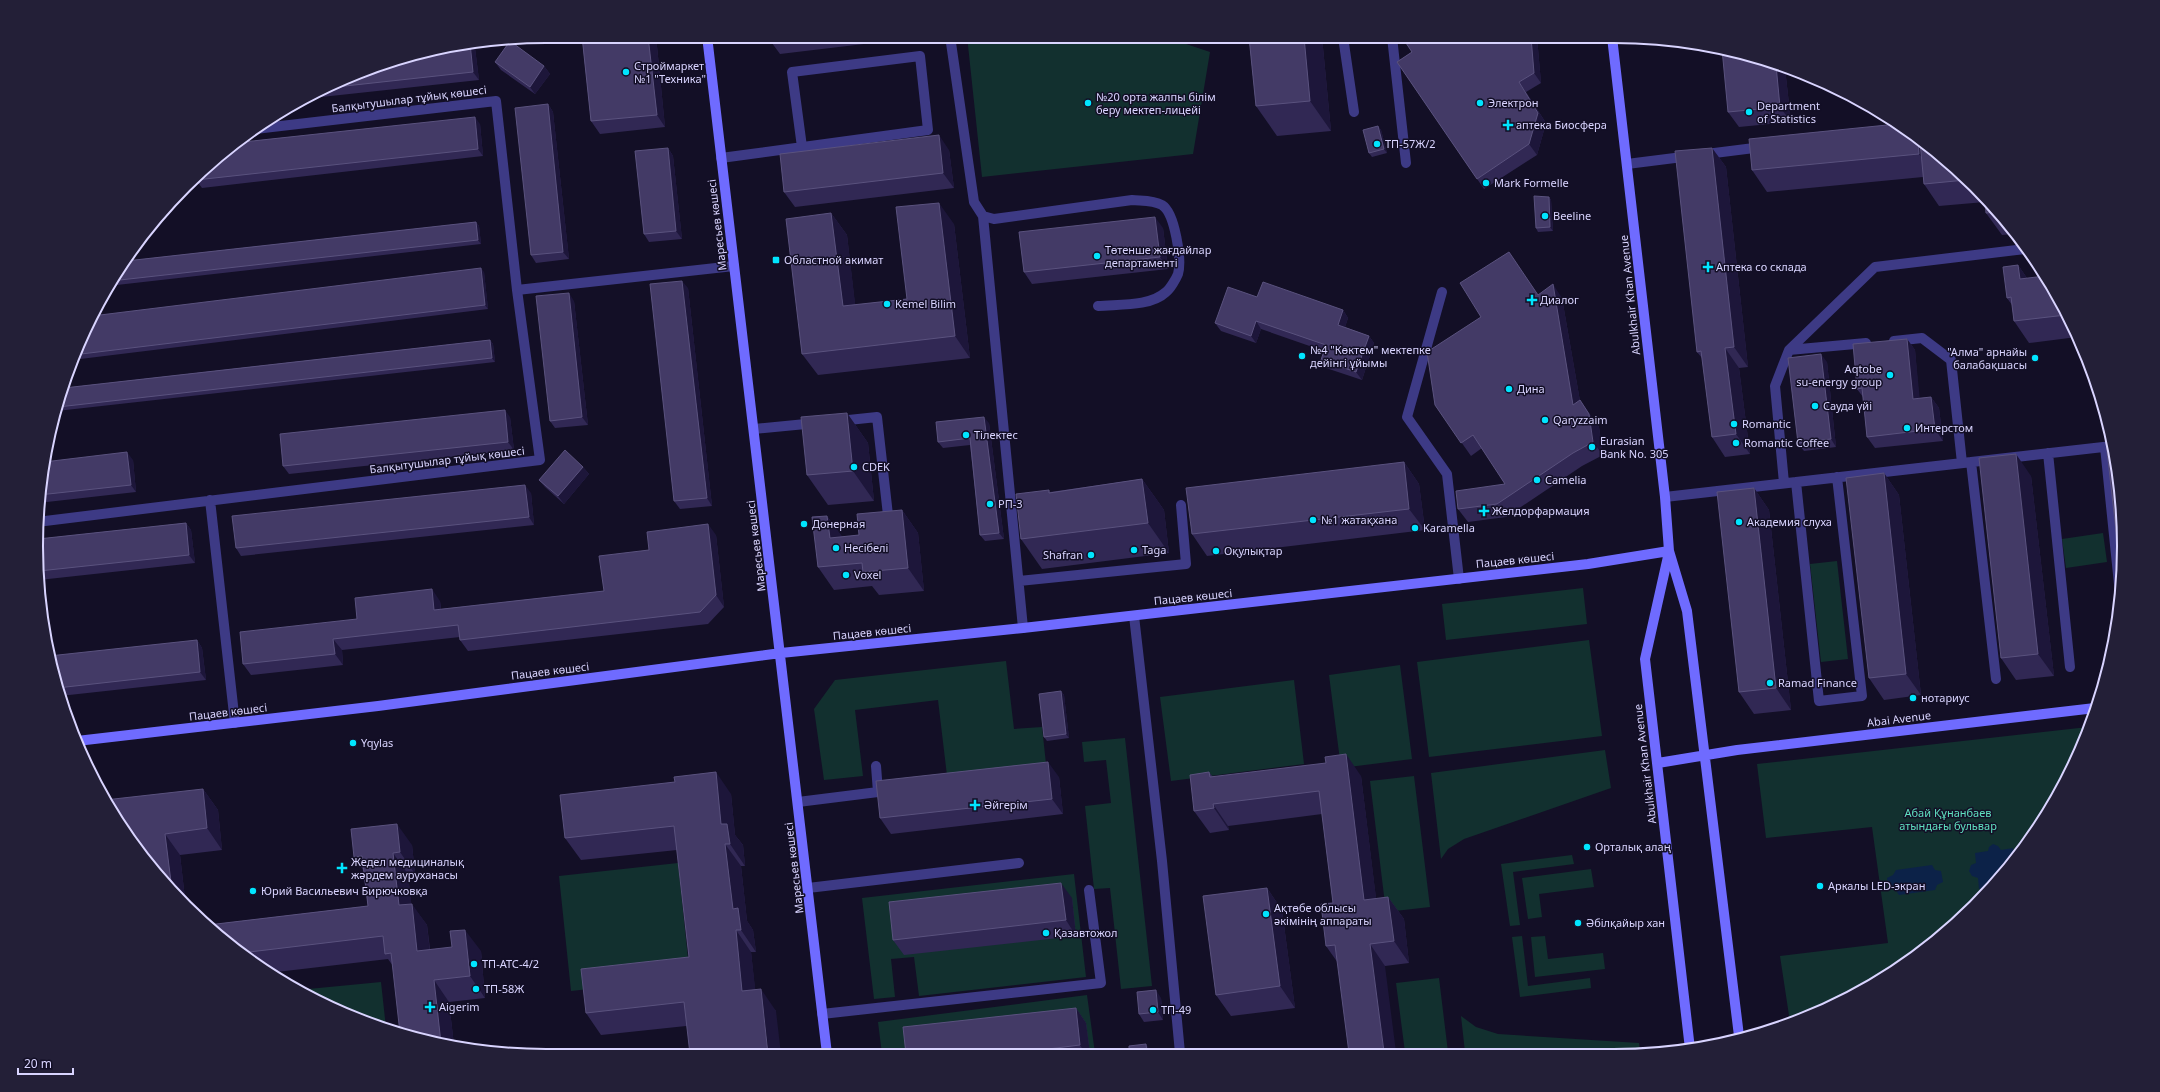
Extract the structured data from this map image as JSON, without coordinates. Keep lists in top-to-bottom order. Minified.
{"streets":{"main road":["Маресьев көшесі","Abulkhair Khan Avenue","Пацаев көшесі","Abai Avenue"],"street":["Балқытушылар тұйық көшесі"]},"crossings":[["Маресьев көшесі","Пацаев көшесі"],["Abulkhair Khan Avenue","Пацаев көшесі"],["Abulkhair Khan Avenue","Abai Avenue"]],"parks":["Абай Құнанбаев атындағы бульвар"],"places":{"other":["Строймаркет №1 \"Техника\"","№20 орта жалпы білім беру мектеп-лицейі","Электрон","Department of Statistics","ТП-57Ж/2","Mark Formelle","Beeline","Төтенше жағдайлар департаменті","Kemel Bilim","№4 \"Көктем\" мектепке дейінгі ұйымы","\"Алма\" арнайы балабақшасы","Aqtobe su-energy group","Дина","Сауда үйі","Qaryzzaim","Romantic","Интерстом","Тілектес","Romantic Coffee","Eurasian Bank No. 305","CDEK","Camelia","РП-3","№1 жатақхана","Академия слуха","Донерная","Karamella","Несібелі","Taga","Оқулықтар","Shafran","Voxel","Ramad Finance","нотариус","Yqylas","Орталық алаң","Аркалы LED-экран","Юрий Васильевич Бирючковқа","Ақтөбе облысы әкімінің аппараты","Әбілқайыр хан","Қазавтожол","ТП-АТС-4/2","ТП-58Ж","ТП-49"],"health":["аптека Биосфера","Аптека со склада","Диалог","Желдорфармация","Әйгерім","Жедел медициналық жәрдем ауруханасы","Aigerim"],"transit":["Областной акимат"]},"scale_bar":"20 m"}
